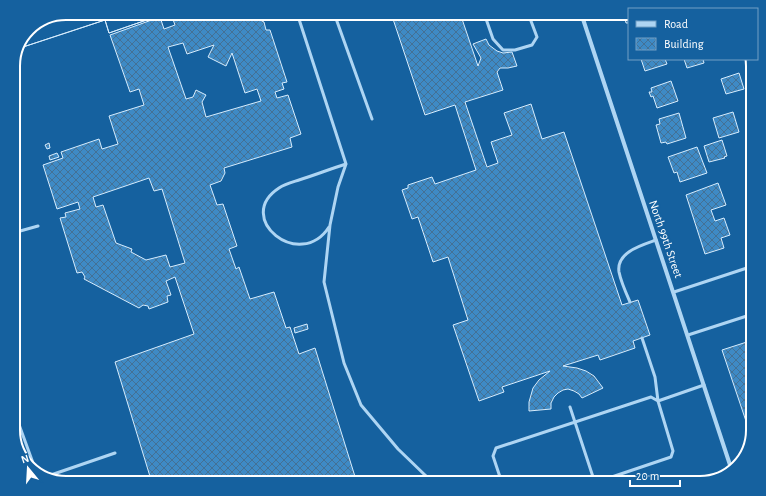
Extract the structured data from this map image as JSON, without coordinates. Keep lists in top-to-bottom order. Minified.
{"streets":{"street":["North 99th Street"]},"legend":["Road","Building"],"scale_bar":"20 m","north":"top"}
